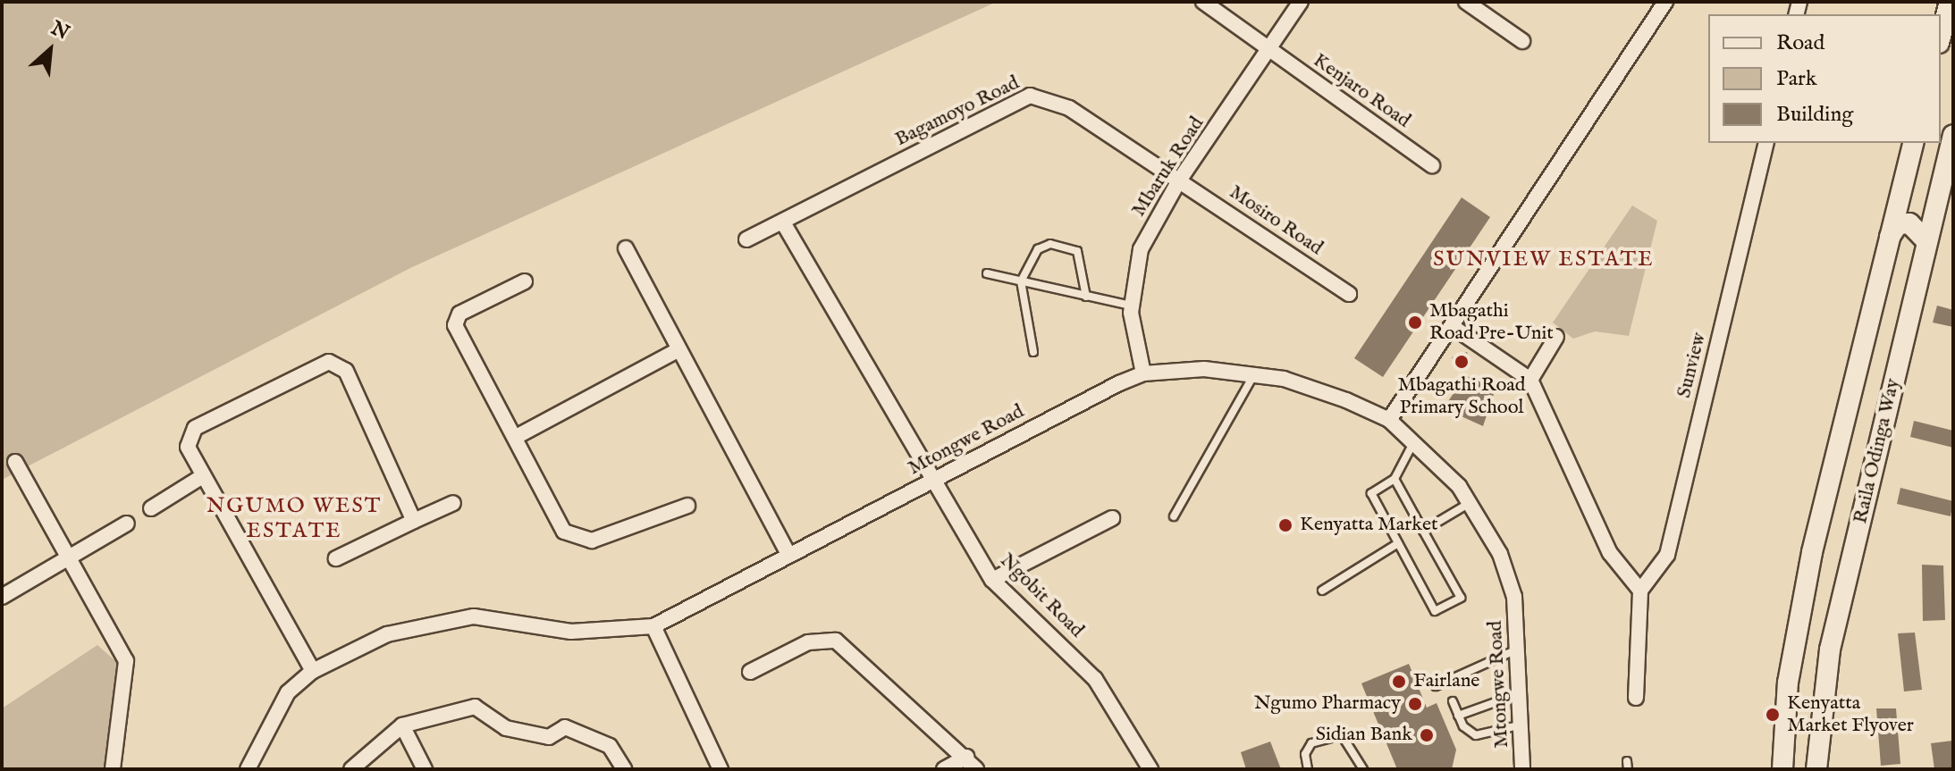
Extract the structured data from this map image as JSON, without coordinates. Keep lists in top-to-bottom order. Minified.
{"streets":{"main road":["Raila Odinga Way"],"street":["Kenjaro Road","Bagamoyo Road","Mbaruk Road","Mosiro Road","Sunview","Mtongwe Road","Ngobit Road"]},"crossings":[["Kenjaro Road","Mbaruk Road"],["Bagamoyo Road","Mbaruk Road"],["Bagamoyo Road","Mosiro Road"],["Bagamoyo Road","Ngobit Road"],["Mbaruk Road","Mosiro Road"],["Mbaruk Road","Mtongwe Road"],["Mtongwe Road","Ngobit Road"]],"districts":["SUNVIEW ESTATE","NGUMO WEST ESTATE"],"places":["Mbagathi Road Pre-Unit","Mbagathi Road Primary School","Kenyatta Market","Fairlane","Ngumo Pharmacy","Kenyatta Market Flyover","Sidian Bank"],"legend":["Road","Park","Building"],"north":"top right"}
